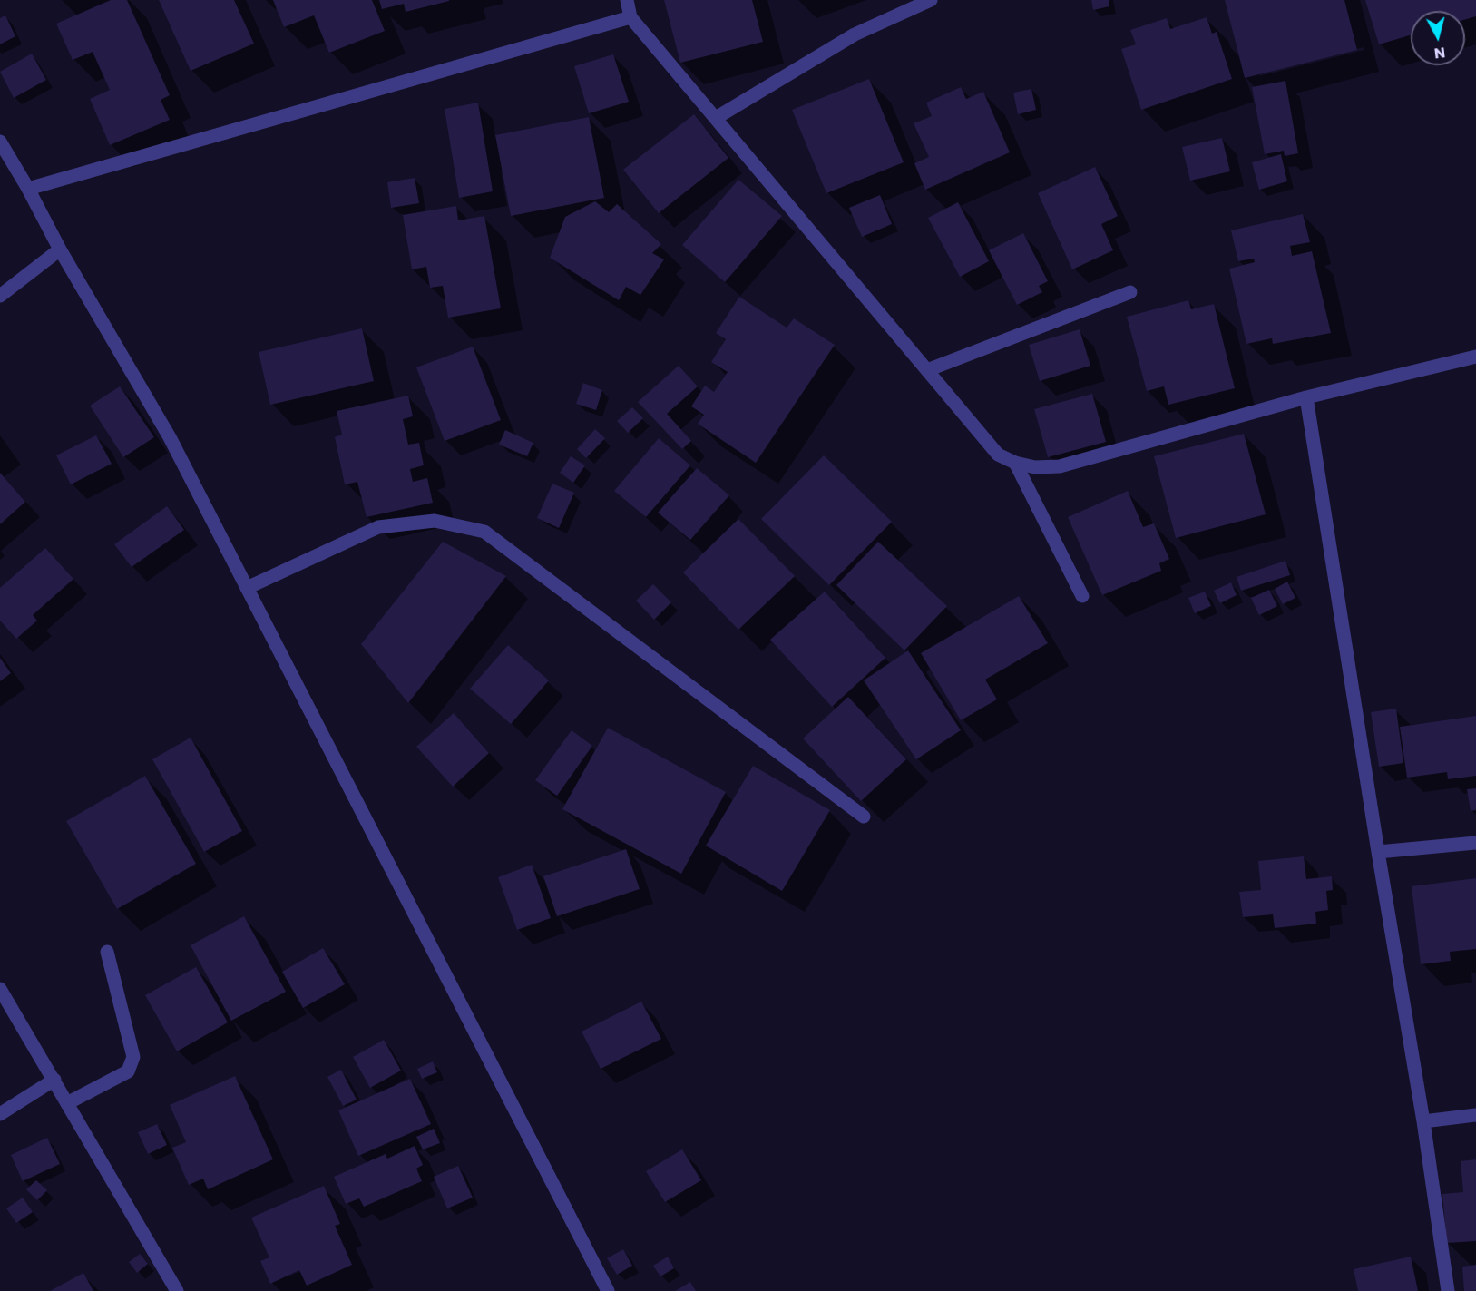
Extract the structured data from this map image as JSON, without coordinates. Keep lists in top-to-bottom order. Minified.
{"north":"bottom"}
